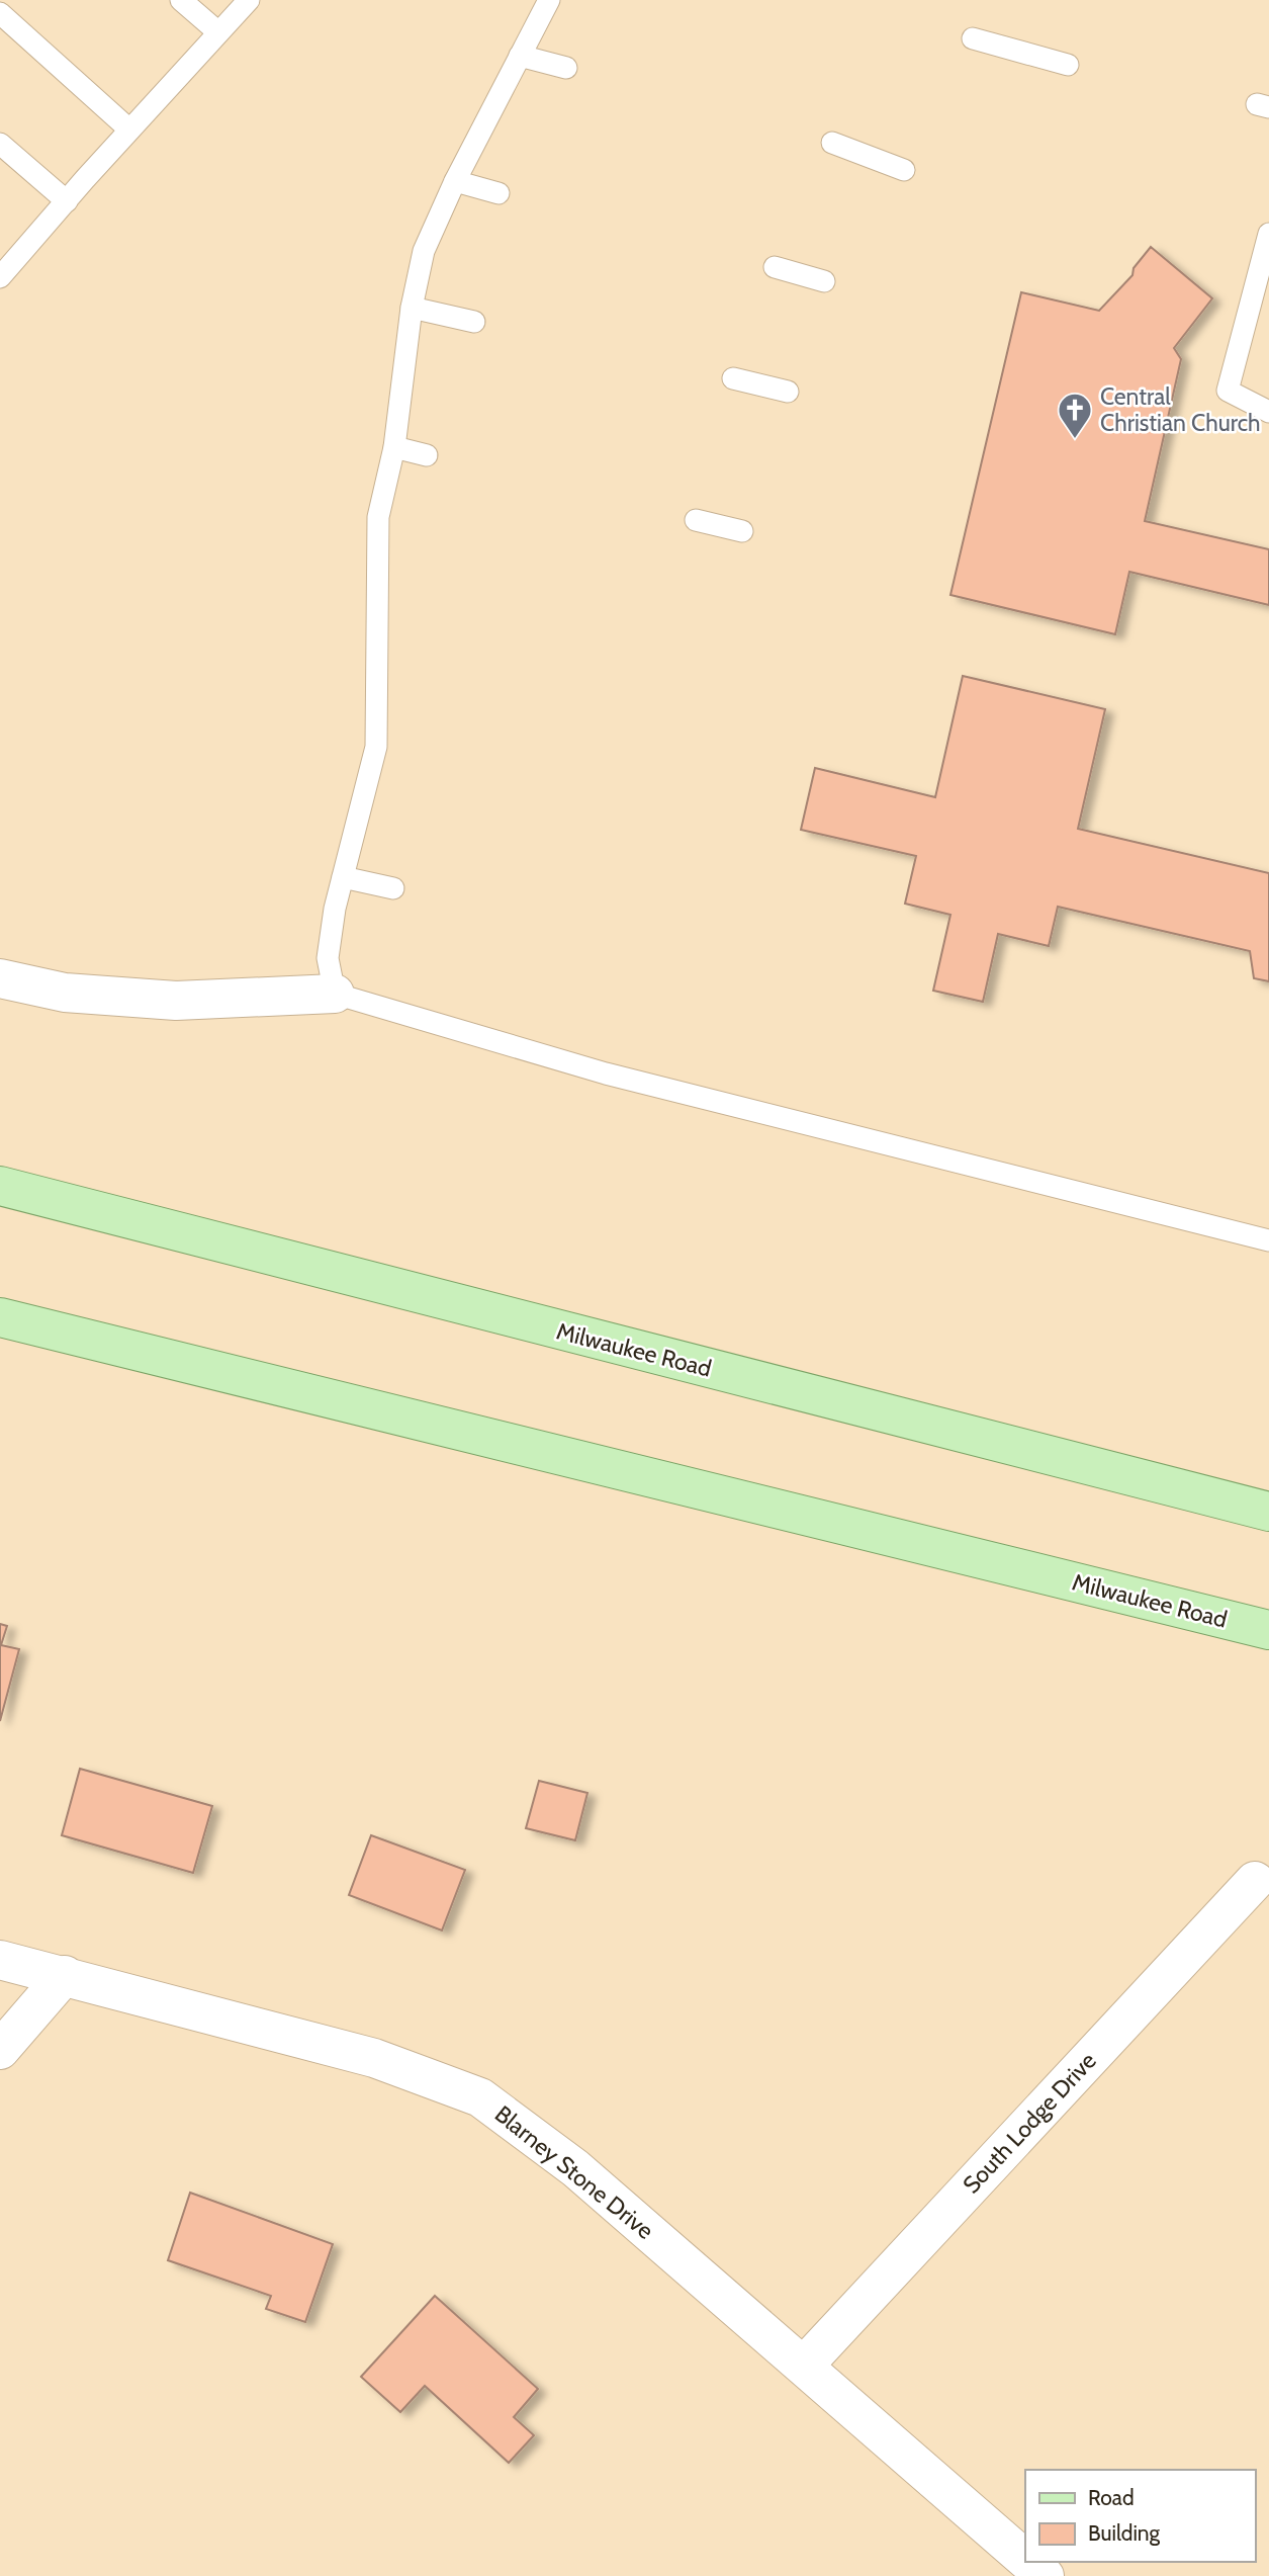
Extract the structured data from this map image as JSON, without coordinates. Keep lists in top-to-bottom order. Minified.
{"streets":{"main road":["Milwaukee Road"],"street":["South Lodge Drive","Blarney Stone Drive"]},"crossings":[["South Lodge Drive","Blarney Stone Drive"]],"places":{"church":["Central Christian Church"]},"legend":["Road","Building"]}
